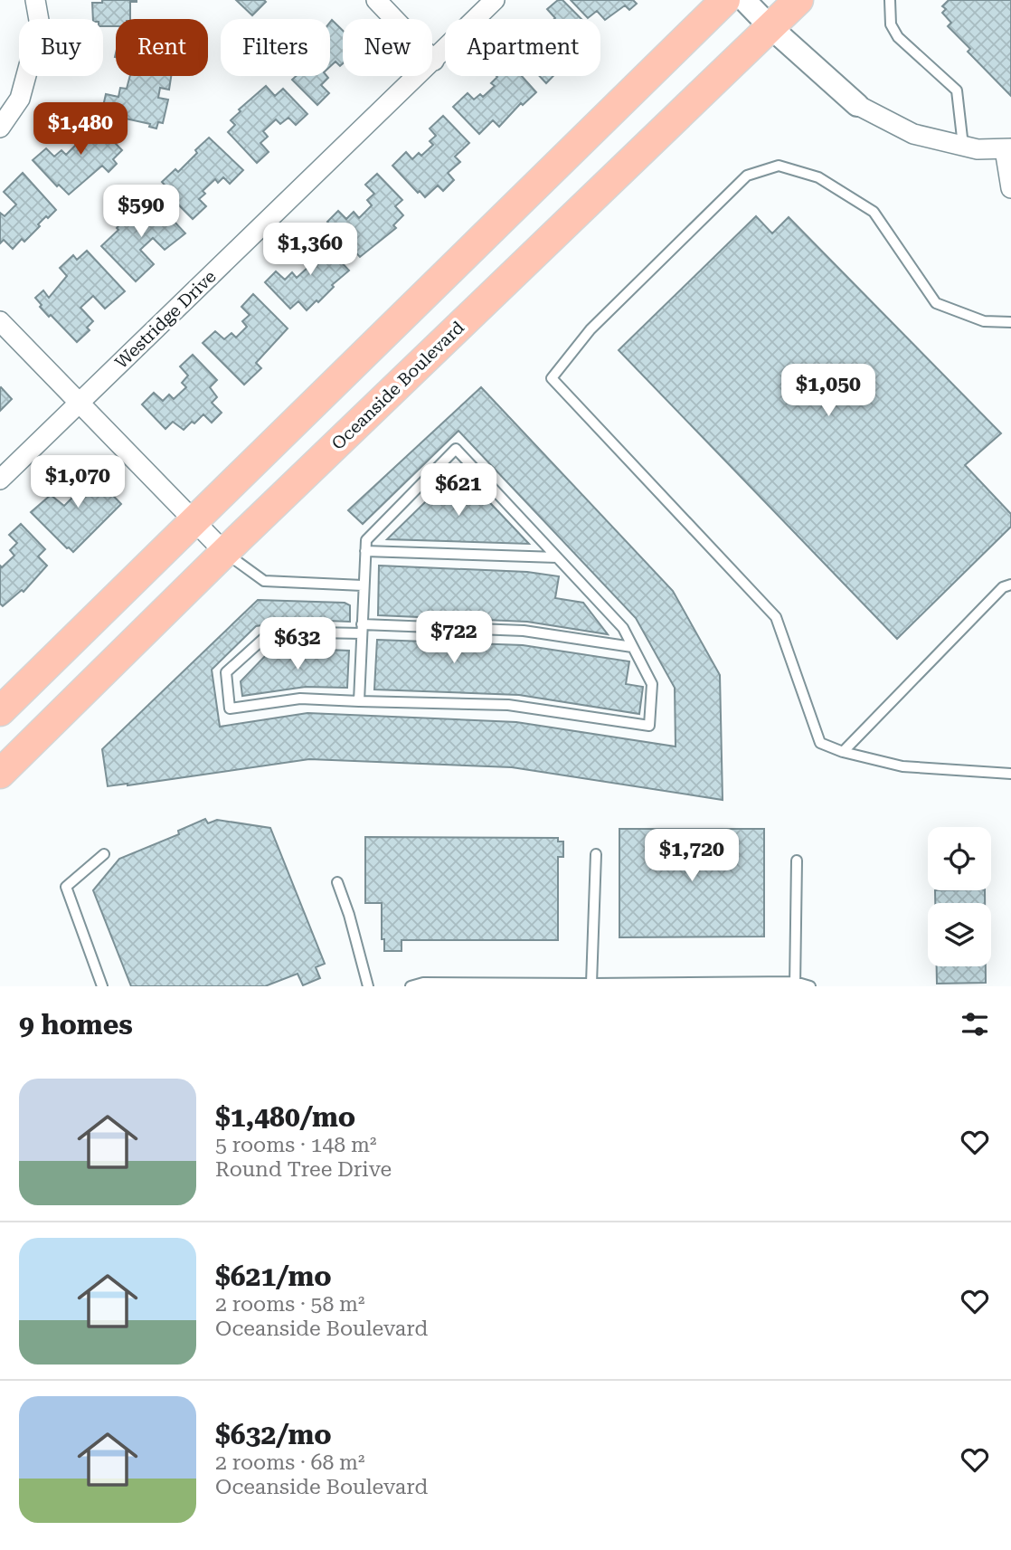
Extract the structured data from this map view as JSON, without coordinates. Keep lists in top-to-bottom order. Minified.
{"streets":{"main road":["Oceanside Boulevard"],"street":["Westridge Drive"]},"page":{"chip":["Buy","Rent","Filters","New","Apartment"],"price":["$1,480","$590","$1,360","$1,050","$1,070","$621","$722","$632","$1,720"],"heading":"9 homes","list":[{"name":"$1,480/mo","note":"5 rooms · 148 m² · Round Tree Drive"},{"name":"$621/mo","note":"2 rooms · 58 m² · Oceanside Boulevard"},{"name":"$632/mo","note":"2 rooms · 68 m² · Oceanside Boulevard"}]}}
